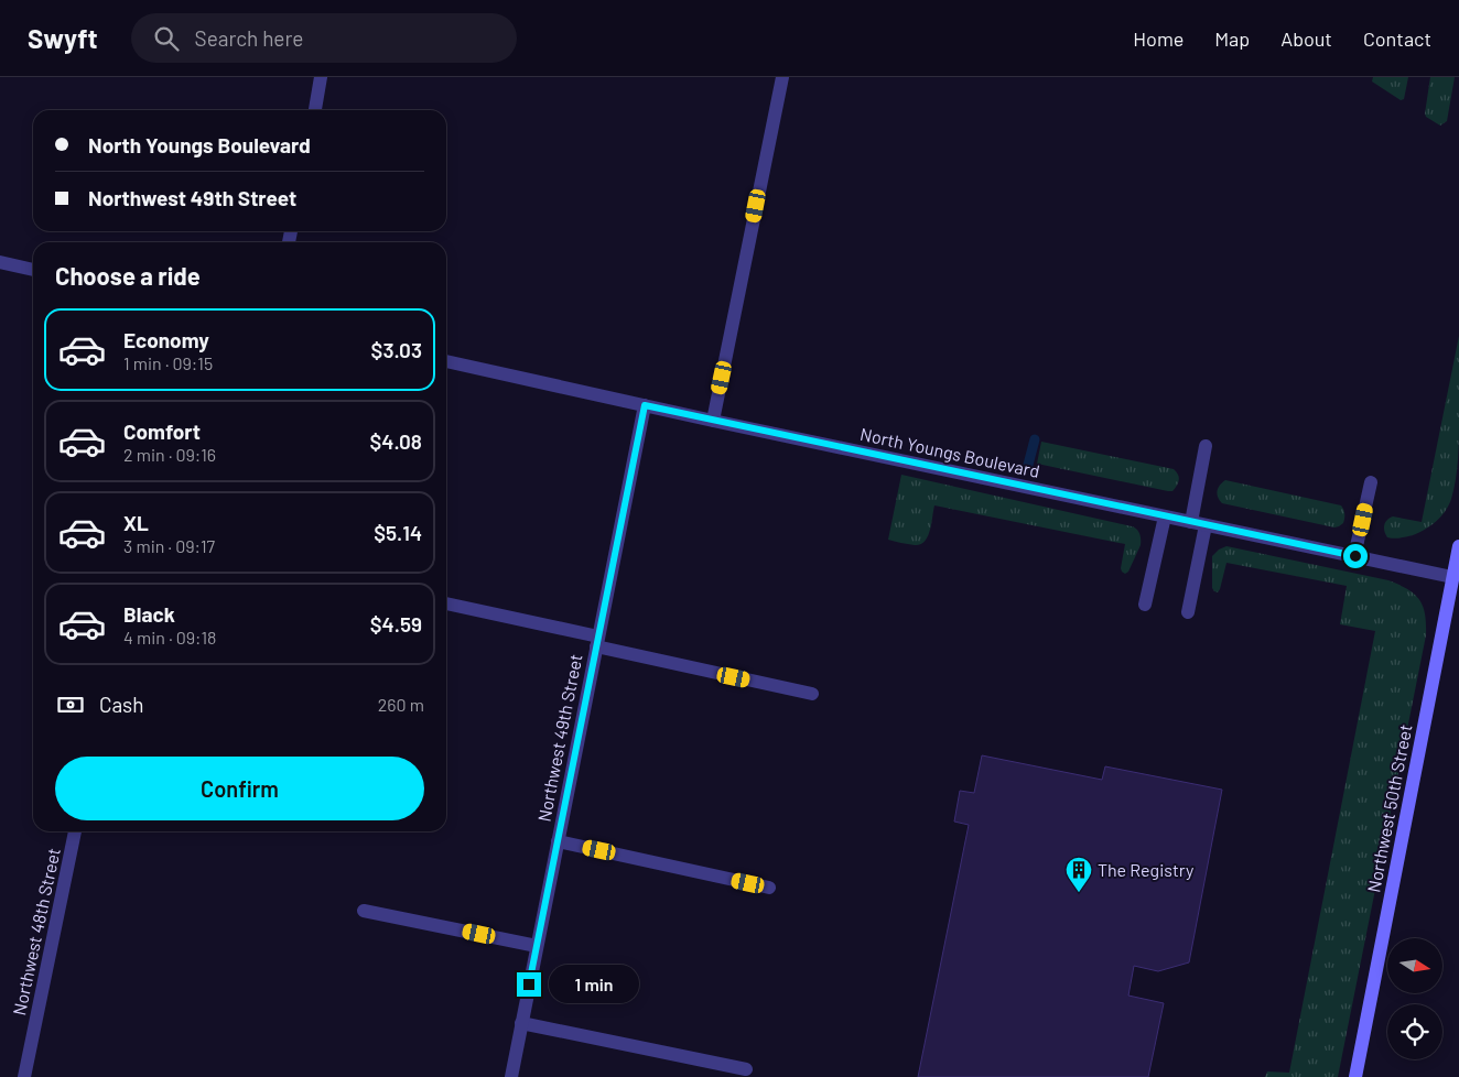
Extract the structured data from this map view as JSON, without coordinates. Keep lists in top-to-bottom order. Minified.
{"streets":{"street":["North Youngs Boulevard","Northwest 49th Street","Northwest 50th Street","Northwest 48th Street"]},"crossings":[["North Youngs Boulevard","Northwest 49th Street"],["North Youngs Boulevard","Northwest 50th Street"]],"places":{"building":["The Registry"]},"north":"right","page":{"header":"Swyft","search":"Search here","nav":["Home","Map","About","Contact"],"banner":["North Youngs Boulevard","Northwest 49th Street"],"heading":"Choose a ride","list":[{"name":"Economy","note":"1 min · 09:15","value":"$3.03"},{"name":"Comfort","note":"2 min · 09:16","value":"$4.08"},{"name":"XL","note":"3 min · 09:17","value":"$5.14"},{"name":"Black","note":"4 min · 09:18","value":"$4.59"}],"pay":["Cash","260 m"],"buttons":"Confirm","bubble":"1 min"}}
